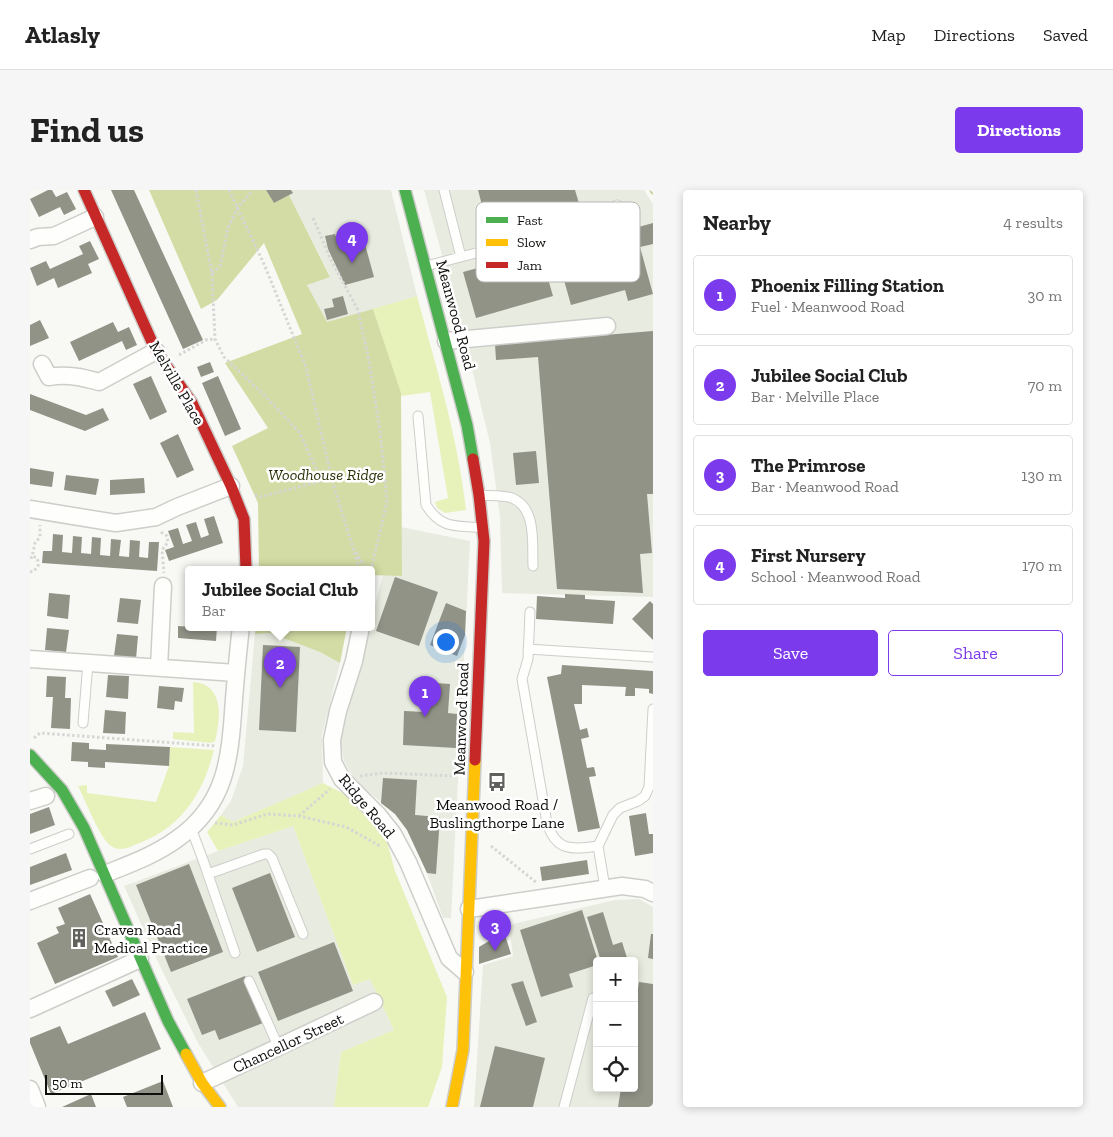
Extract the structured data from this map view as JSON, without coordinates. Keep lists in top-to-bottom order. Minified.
{"streets":{"street":["Meanwood Road","Melville Place","Ridge Road","Chancellor Street"]},"crossings":[["Meanwood Road","Ridge Road"]],"parks":["Woodhouse Ridge"],"places":{"bus stop":["Meanwood Road / Buslingthorpe Lane"],"building":["Craven Road Medical Practice"]},"legend":["Fast","Slow","Jam"],"scale_bar":"50 m","page":{"header":"Atlasly","nav":["Map","Directions","Saved"],"buttons":["Directions",["Save","Share"]],"title":"Find us","heading":["Nearby","4 results"],"pins":["4","2","1","3"],"list":[{"mark":"1","name":"Phoenix Filling Station","note":"Fuel · Meanwood Road","value":"30 m"},{"mark":"2","name":"Jubilee Social Club","note":"Bar · Melville Place","value":"70 m"},{"mark":"3","name":"The Primrose","note":"Bar · Meanwood Road","value":"130 m"},{"mark":"4","name":"First Nursery","note":"School · Meanwood Road","value":"170 m"}],"popup":["Jubilee Social Club","Bar"],"map_buttons":["+","−"],"scale":"50 m"}}
